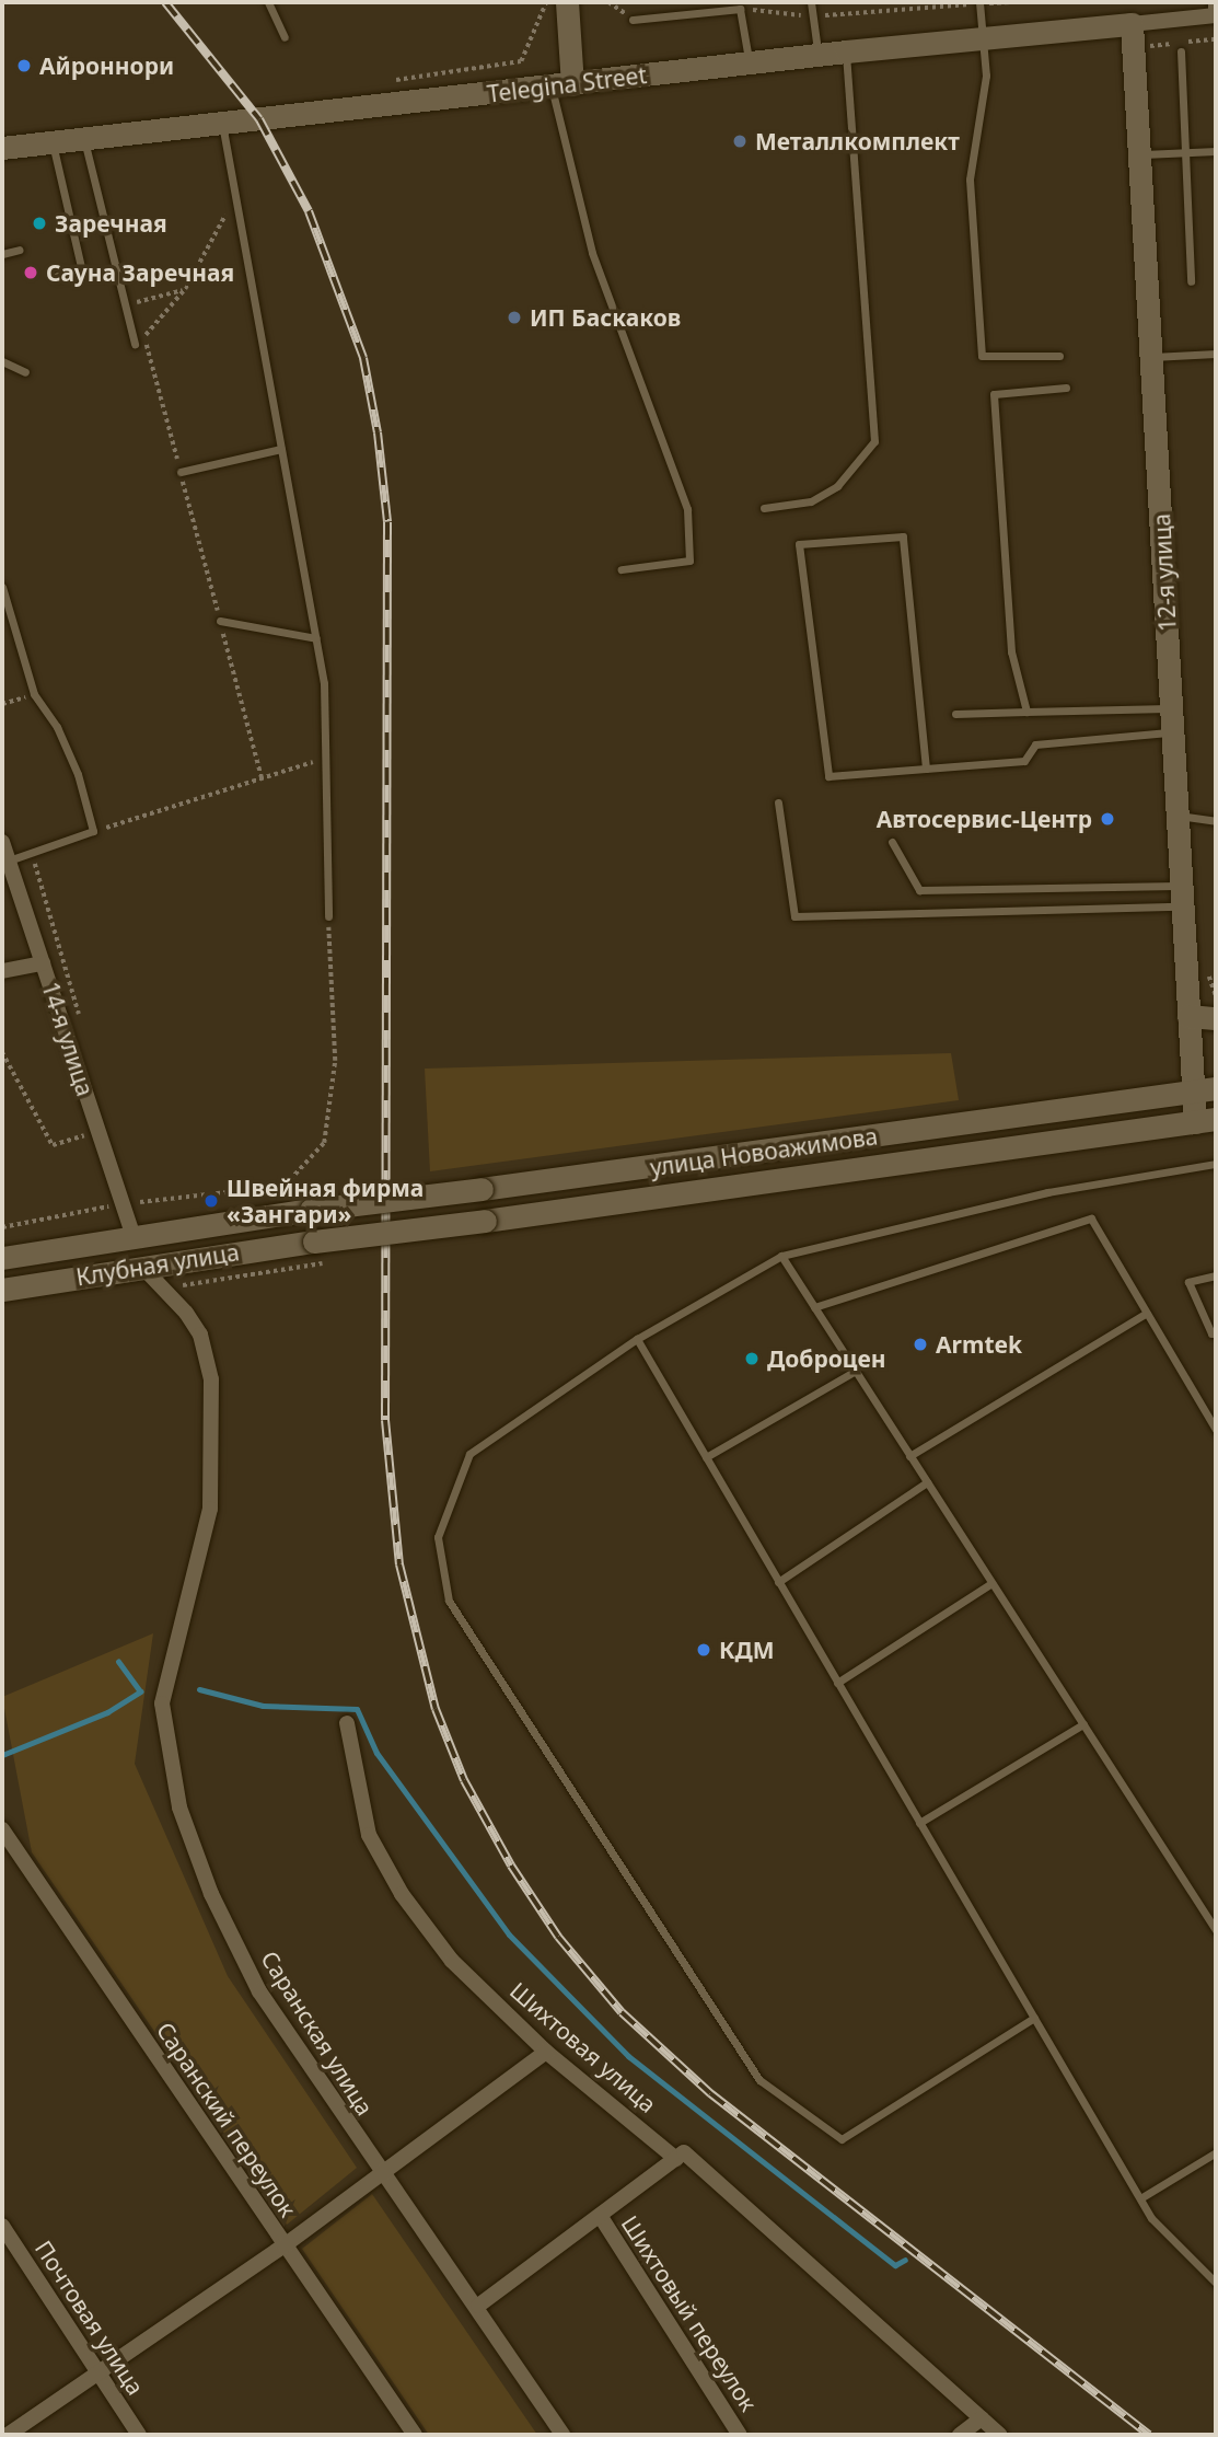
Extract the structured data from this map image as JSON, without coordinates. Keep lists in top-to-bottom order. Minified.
{"streets":{"main road":["Telegina Street","12-я улица","улица Новоажимова","Клубная улица"],"street":["14-я улица","Саранская улица","Шихтовая улица","Саранский переулок","Шихтовый переулок","Почтовая улица"]},"crossings":[["Telegina Street","12-я улица"],["12-я улица","улица Новоажимова"],["14-я улица","Клубная улица"],["улица Новоажимова","Клубная улица"],["Клубная улица","Саранская улица"],["Саранская улица","Шихтовый переулок"],["Шихтовая улица","Шихтовый переулок"]],"places":["Айроннори","Металлкомплект","Заречная","Сауна Заречная","ИП Баскаков","Автосервис-Центр","Швейная фирма «Зангари»","Armtek","Доброцен","КДМ"]}
